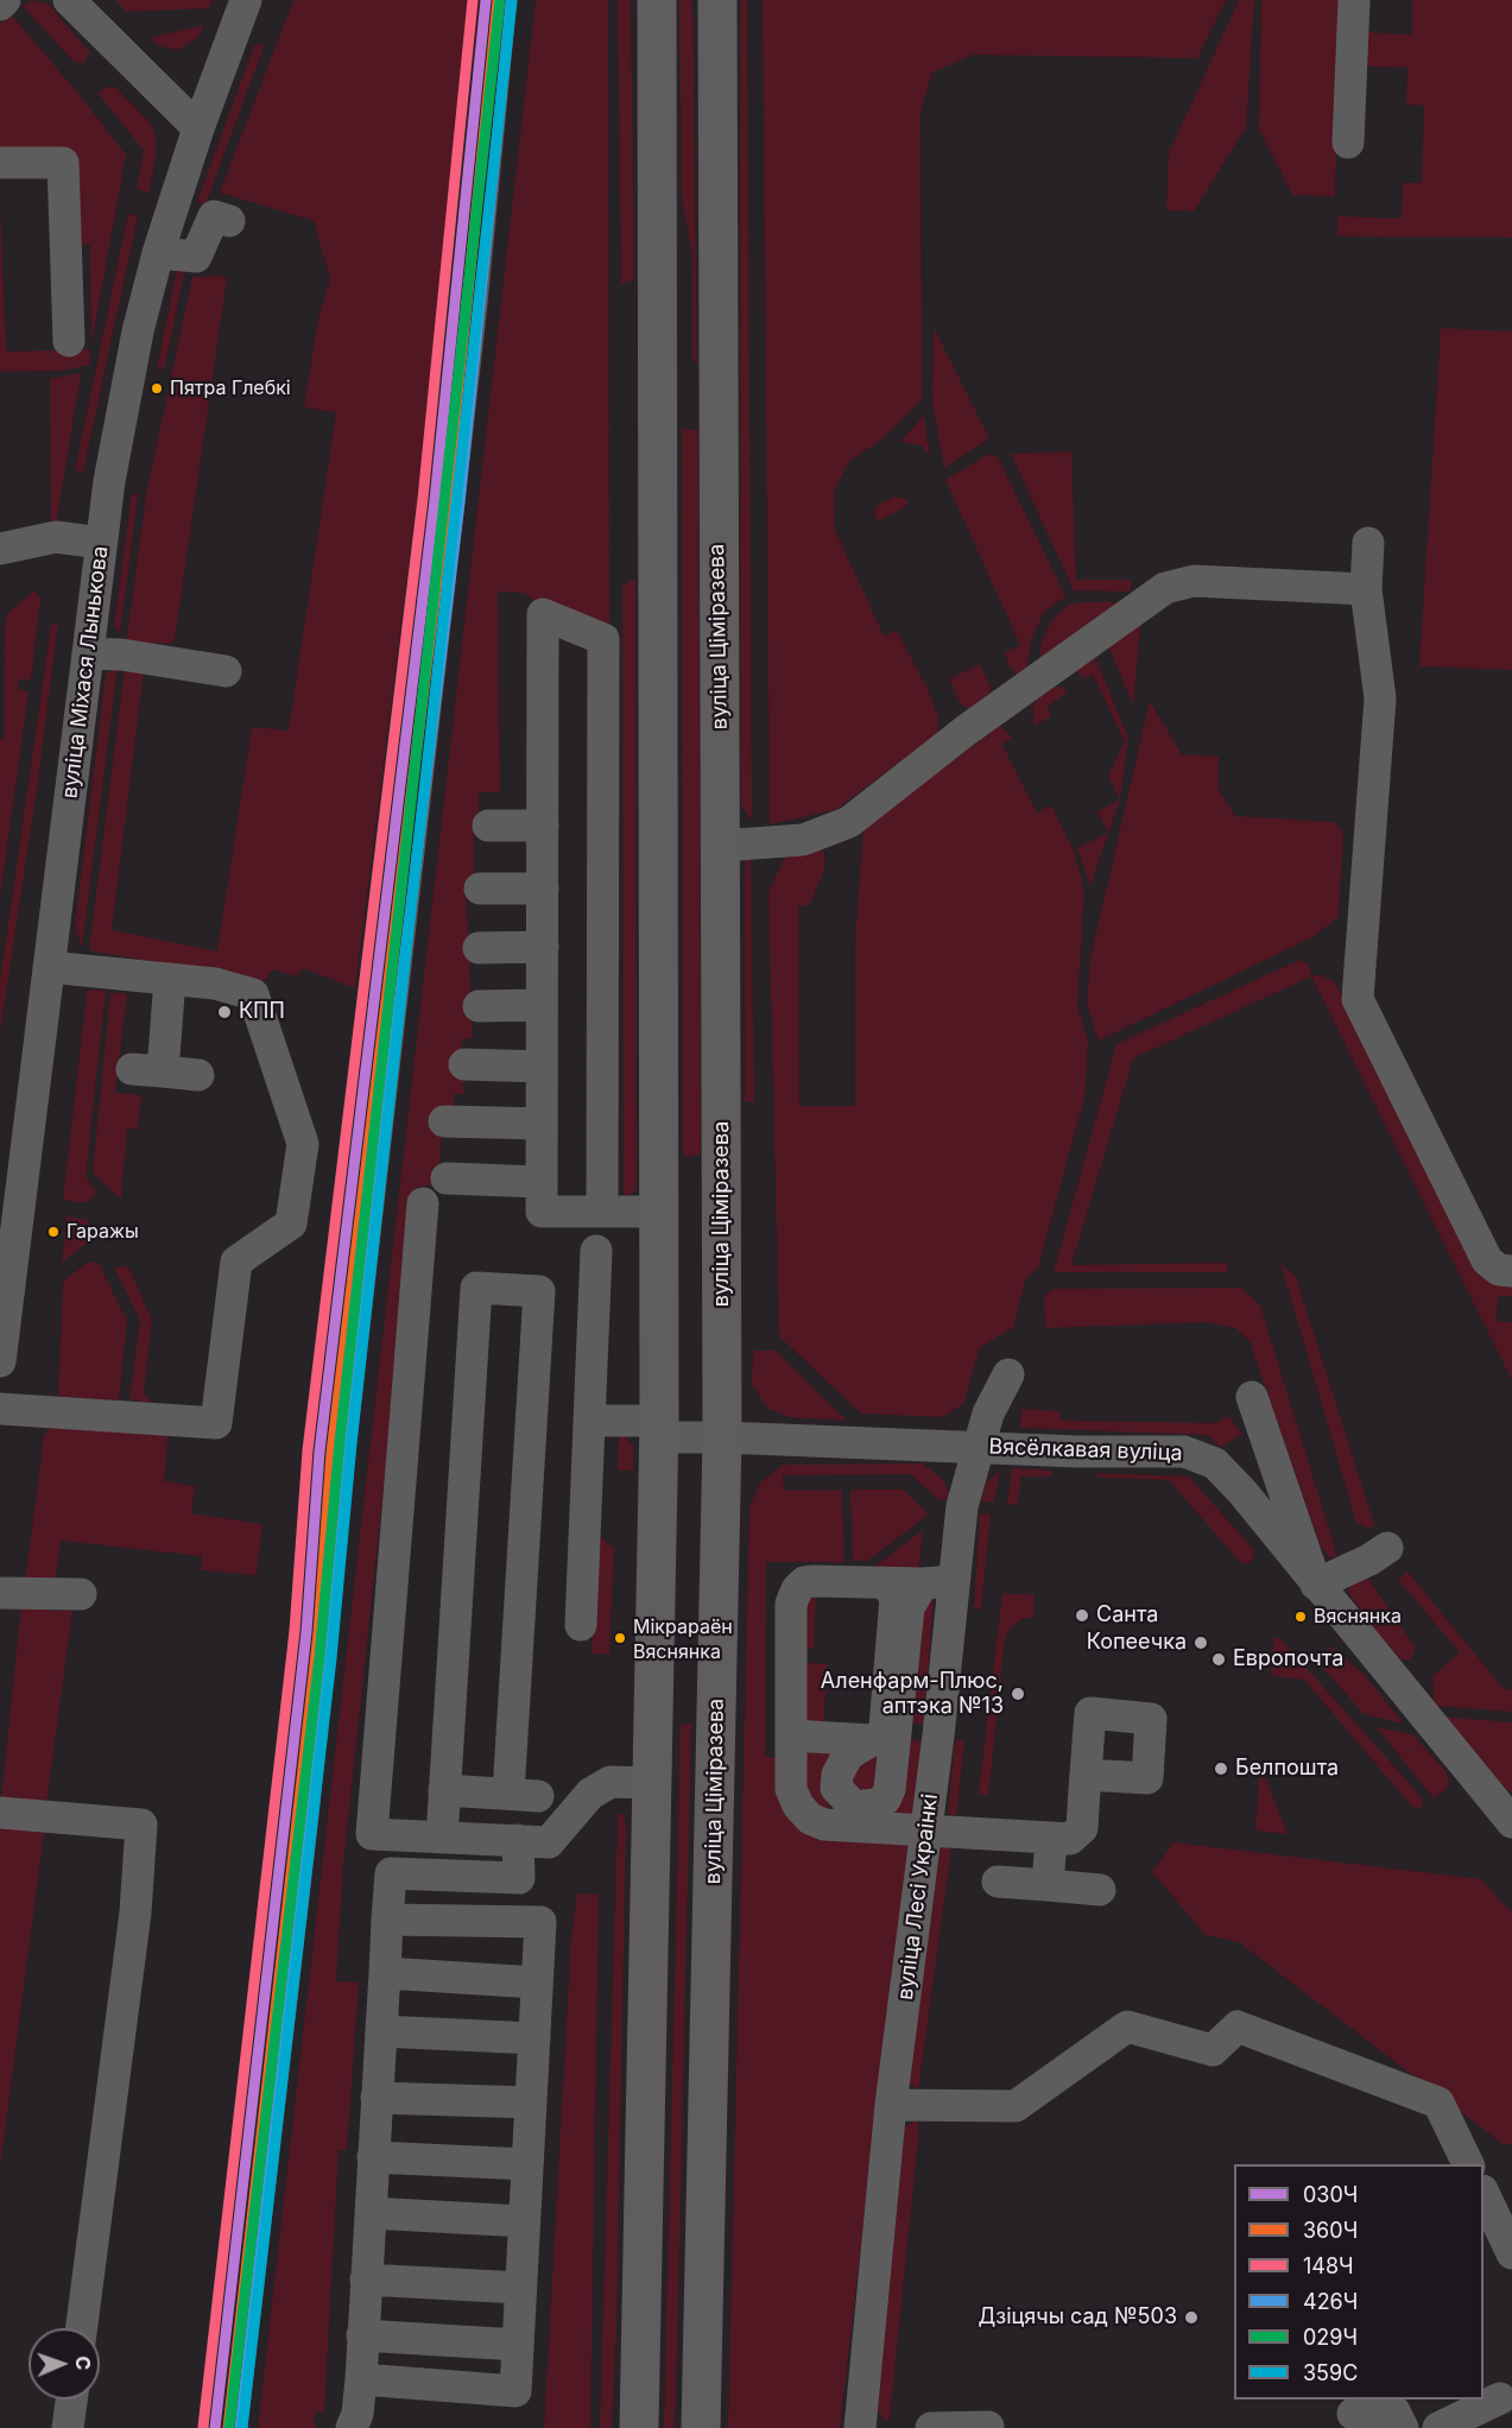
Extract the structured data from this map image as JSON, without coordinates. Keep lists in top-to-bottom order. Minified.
{"streets":{"main road":["вуліца Ціміразева"],"street":["вуліца Міхася Лынькова","Вясёлкавая вуліца","вуліца Лесі Украінкі"]},"crossings":[["вуліца Ціміразева","Вясёлкавая вуліца"],["Вясёлкавая вуліца","вуліца Лесі Украінкі"]],"places":["Пятра Глебкі","КПП","Гаражы","Санта","Вяснянка","Мікрараён Вяснянка","Копеечка","Европочта","Аленфарм-Плюс, аптэка №13","Белпошта","Дзіцячы сад №503"],"lines":["transit line 030Ч","transit line 148Ч","transit line 029Ч","transit line 360Ч","transit line 359С","transit line 426Ч"],"legend":["030Ч","360Ч","148Ч","426Ч","029Ч","359С"],"north":"right"}
